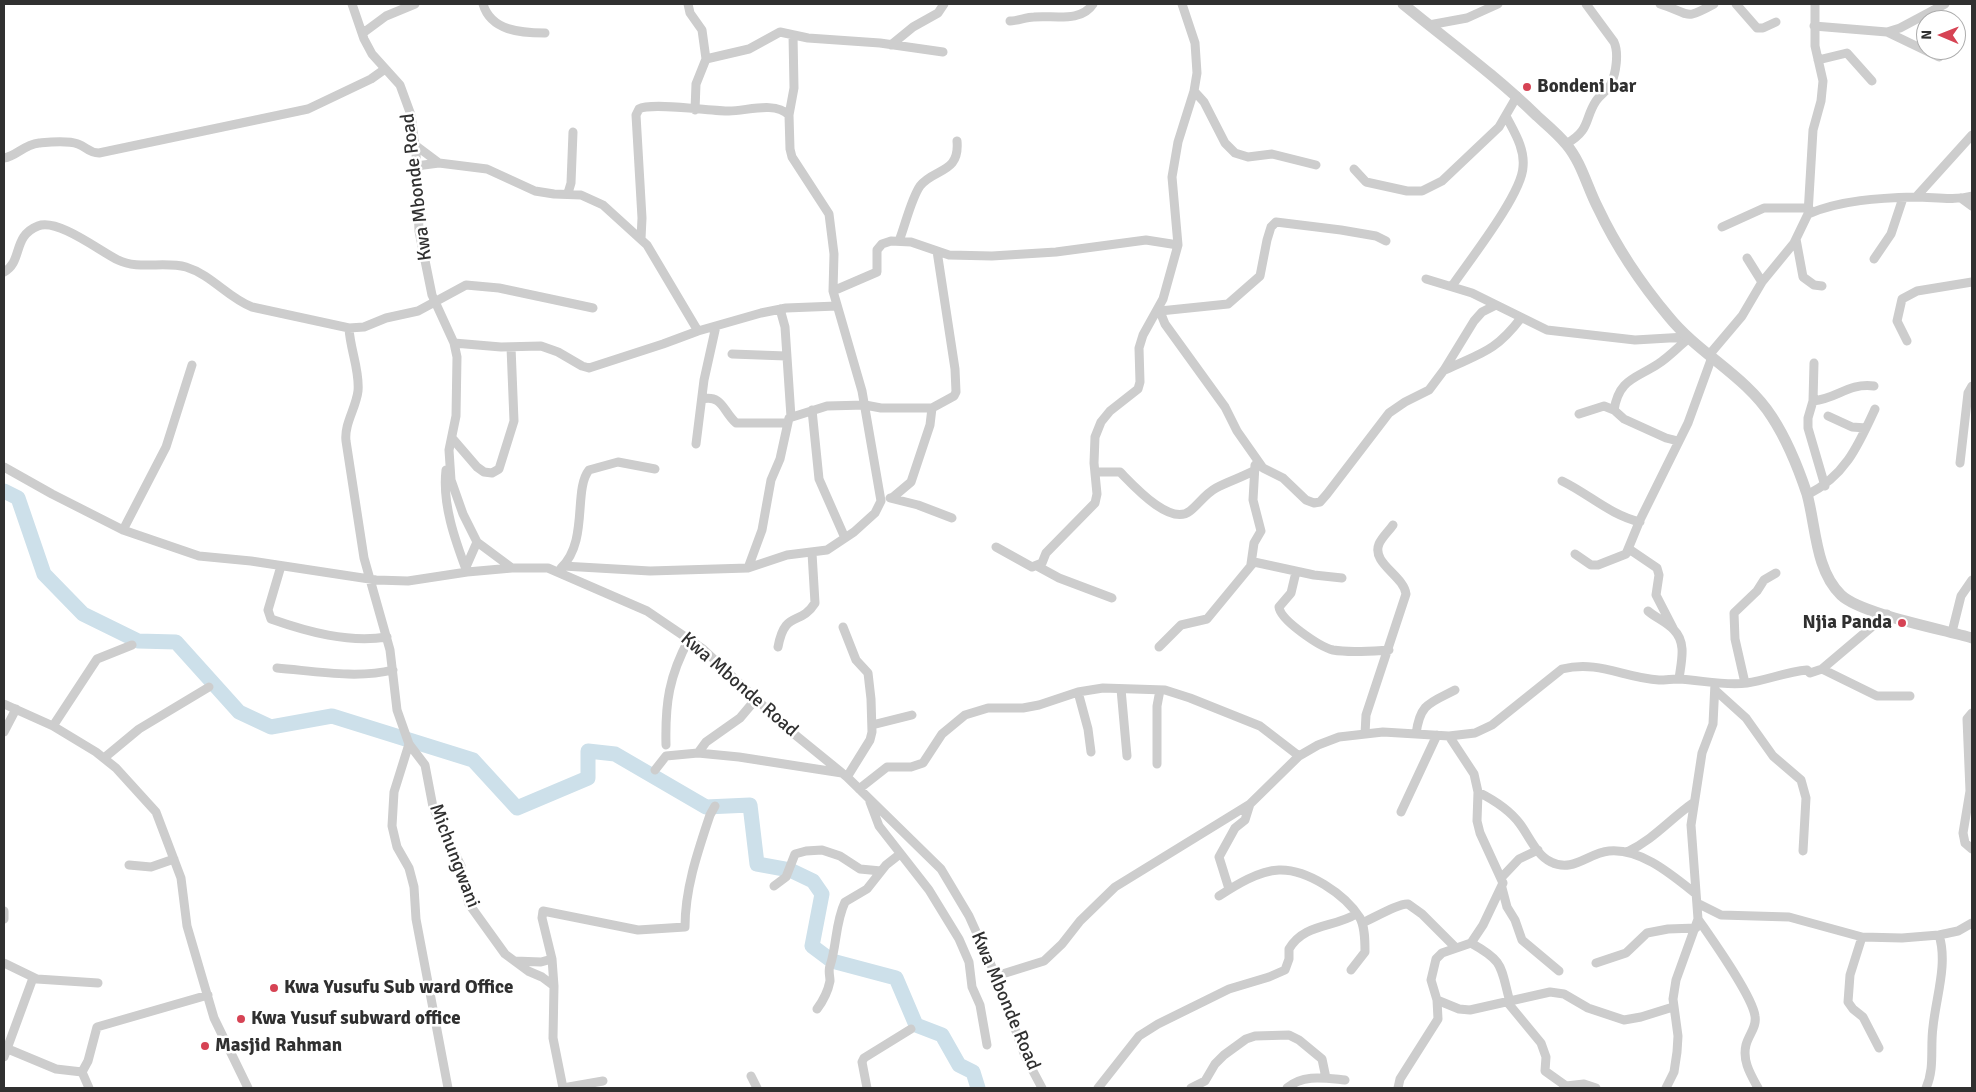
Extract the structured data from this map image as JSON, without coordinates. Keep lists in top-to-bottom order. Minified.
{"streets":{"street":["Kwa Mbonde Road","Michungwani"]},"places":["Bondeni bar","Njia Panda","Kwa Yusufu Sub ward Office","Kwa Yusuf subward office","Masjid Rahman"],"north":"left"}
